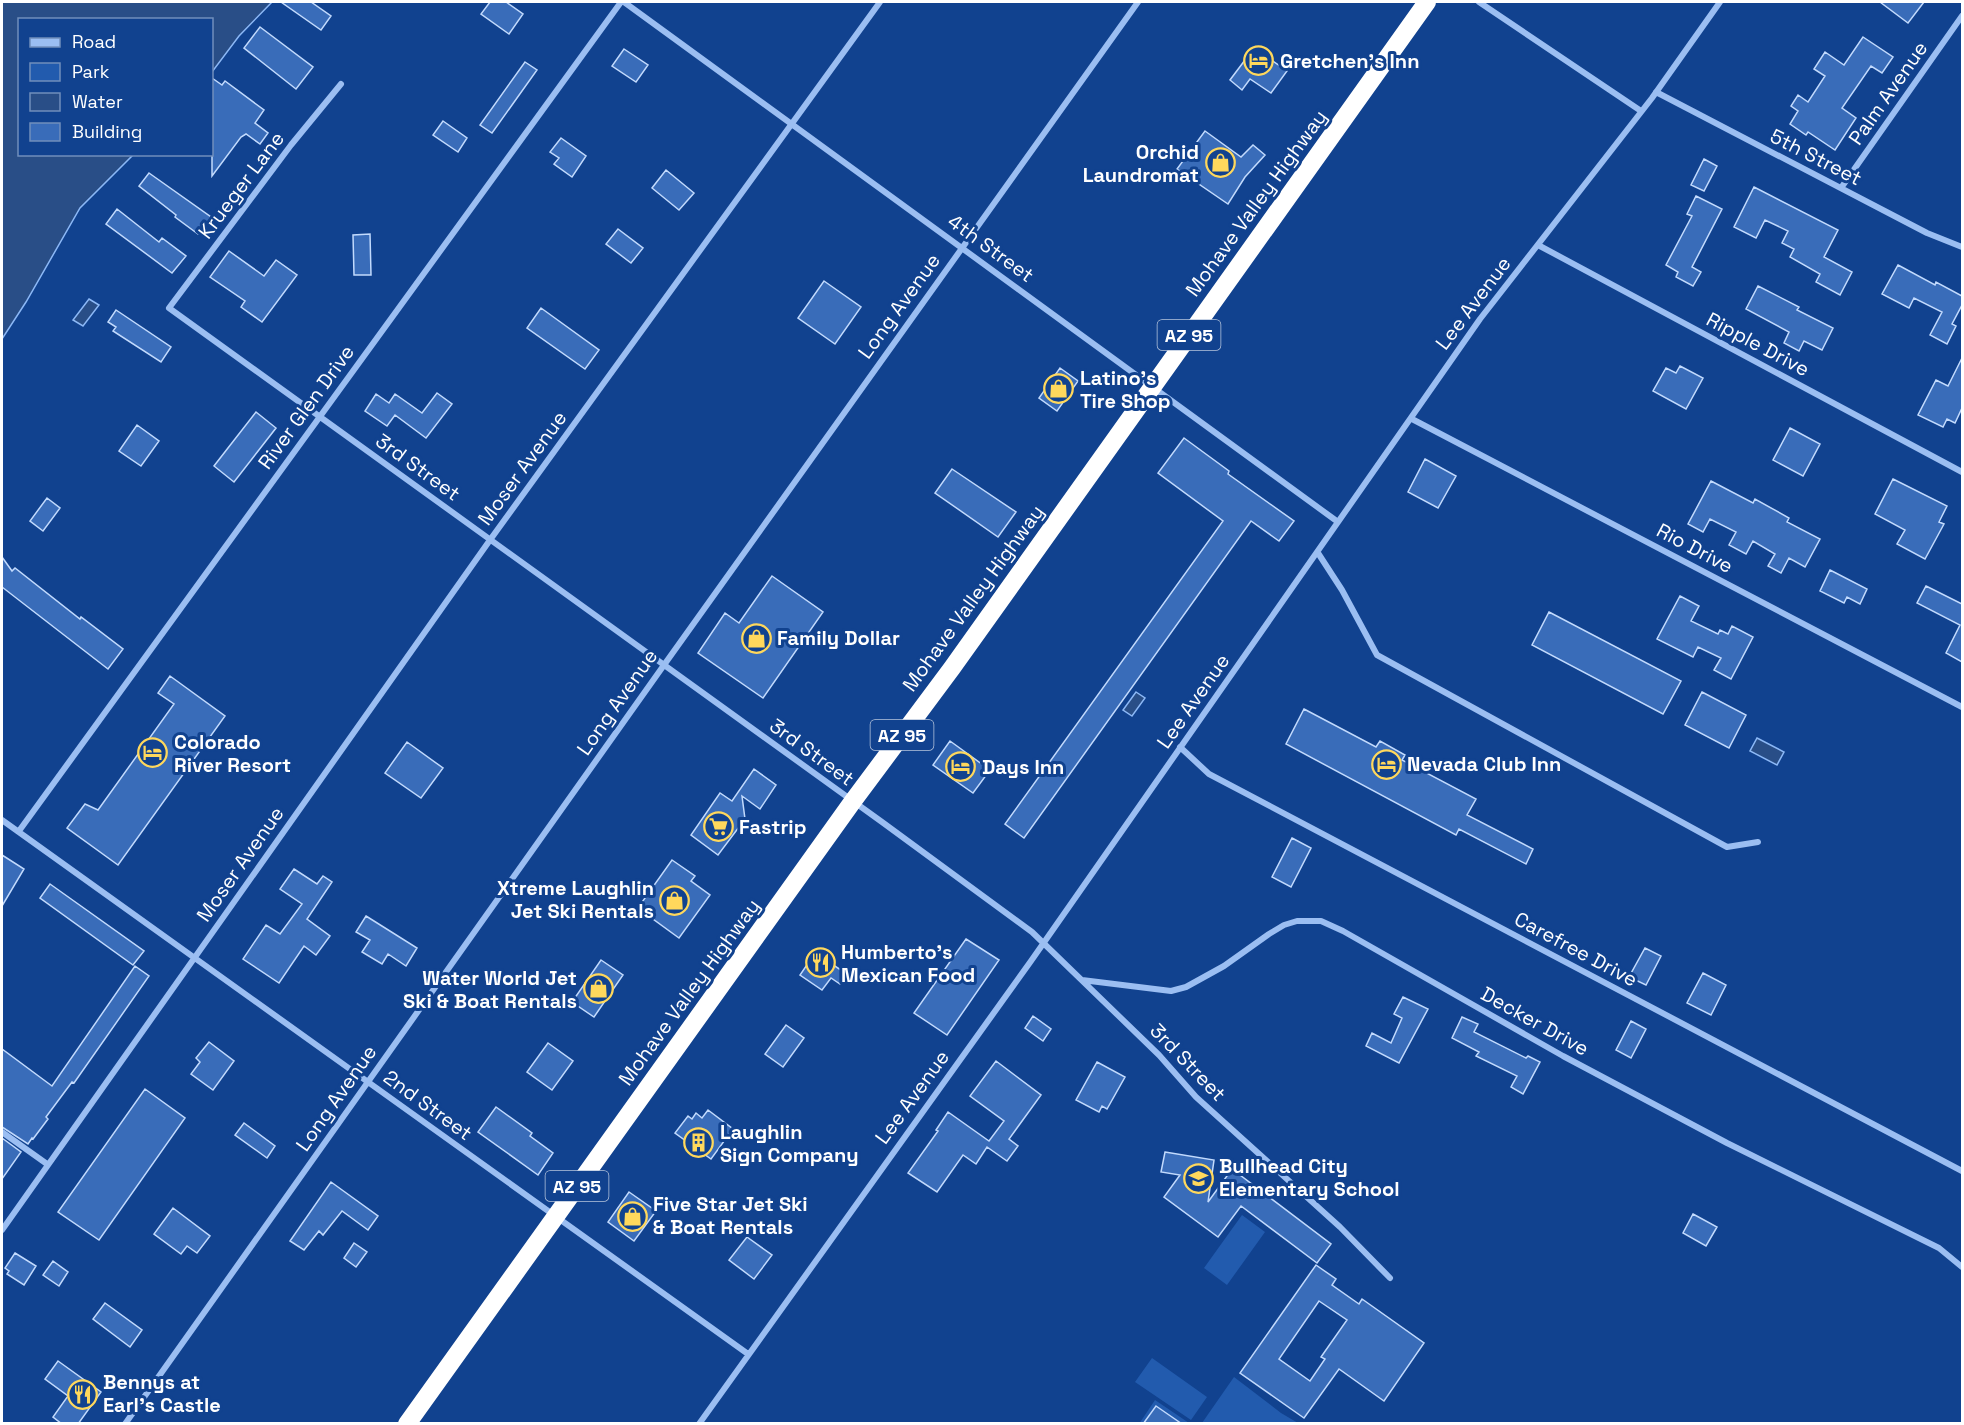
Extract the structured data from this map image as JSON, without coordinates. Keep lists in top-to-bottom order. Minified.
{"streets":{"highway":["Mohave Valley Highway","AZ 95"],"street":["Palm Avenue","5th Street","Krueger Lane","4th Street","Lee Avenue","Long Avenue","Ripple Drive","River Glen Drive","3rd Street","Moser Avenue","Rio Drive","Carefree Drive","Decker Drive","2nd Street"]},"crossings":[["Palm Avenue","5th Street"],["5th Street","Lee Avenue"],["Krueger Lane","3rd Street"],["Mohave Valley Highway","4th Street"],["Mohave Valley Highway","3rd Street"],["Mohave Valley Highway","2nd Street"],["4th Street","Lee Avenue"],["4th Street","Long Avenue"],["4th Street","River Glen Drive"],["4th Street","Moser Avenue"],["Lee Avenue","Ripple Drive"],["Lee Avenue","3rd Street"],["Lee Avenue","Rio Drive"],["Lee Avenue","Carefree Drive"],["Lee Avenue","2nd Street"],["Long Avenue","3rd Street"],["Long Avenue","2nd Street"],["River Glen Drive","3rd Street"],["River Glen Drive","2nd Street"],["3rd Street","Moser Avenue"],["3rd Street","Decker Drive"],["Moser Avenue","2nd Street"]],"places":{"hotel":["Gretchen's Inn","Colorado River Resort","Nevada Club Inn","Days Inn"],"shop":["Orchid Laundromat","Latino's Tire Shop","Family Dollar","Xtreme Laughlin Jet Ski Rentals","Water World Jet Ski & Boat Rentals","Five Star Jet Ski & Boat Rentals"],"supermarket":["Fastrip"],"restaurant":["Humberto's Mexican Food","Bennys at Earl's Castle"],"building":["Laughlin Sign Company"],"school or university":["Bullhead City Elementary School"]},"legend":["Road","Park","Water","Building"]}
